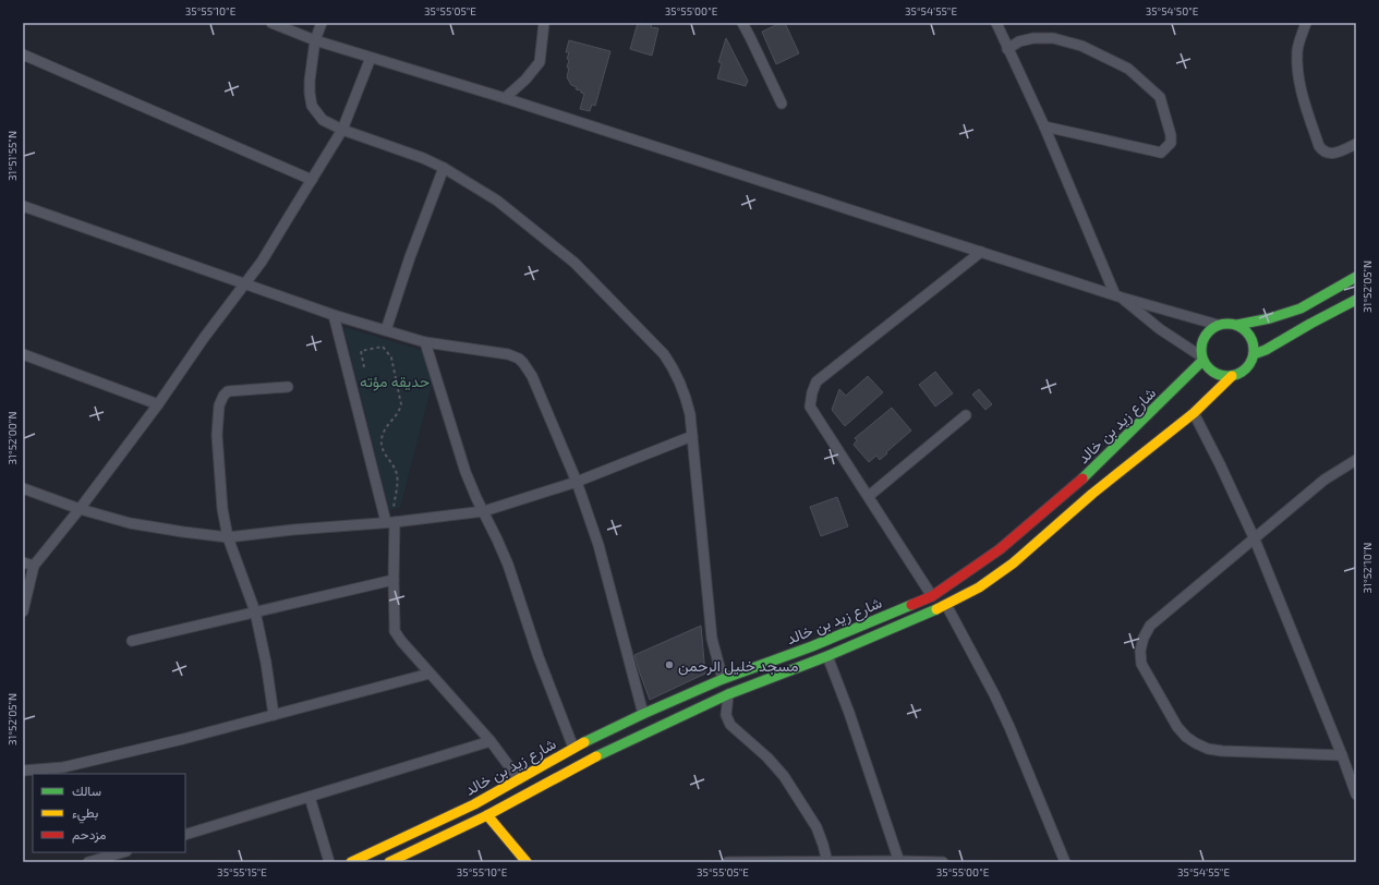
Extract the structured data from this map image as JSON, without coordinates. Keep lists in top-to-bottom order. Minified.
{"streets":{"main road":["شارع زيد بن خالد"]},"parks":["حديقه مؤته"],"places":["مسجد خليل الرحمن"],"legend":["سالك","بطيء","مزدحم"],"coordinates":["35°55'10\"E","35°55'05\"E","35°55'00\"E","35°54'55\"E","35°54'50\"E","31°51'55\"N","31°52'05\"N","31°52'00\"N","31°52'10\"N","35°55'15\"E"]}
